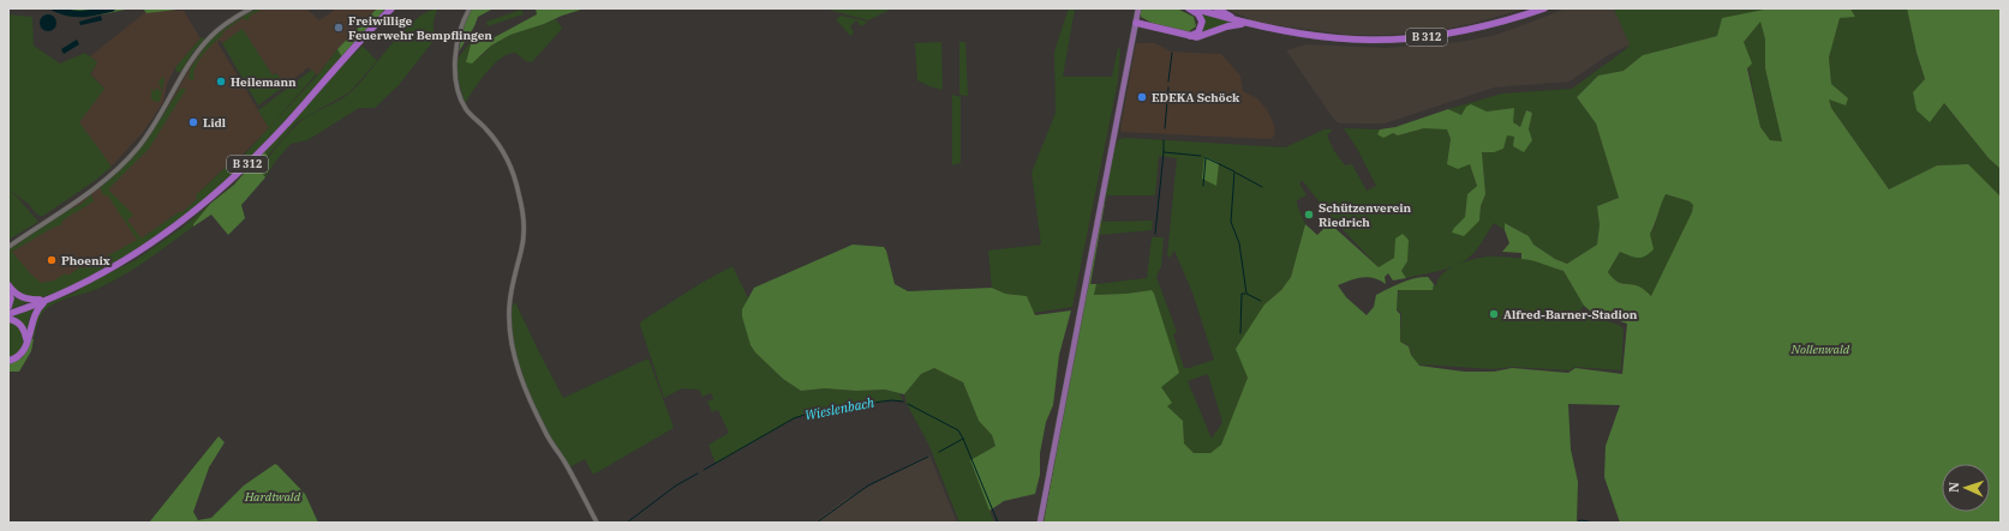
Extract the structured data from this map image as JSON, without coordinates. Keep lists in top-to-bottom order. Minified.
{"streets":{"highway":["B 312"]},"water":["Wieslenbach"],"parks":["Nollenwald","Hardtwald"],"places":["Freiwillige Feuerwehr Bempflingen","Heilemann","EDEKA Schöck","Lidl","Schützenverein Riedrich","Phoenix","Alfred-Barner-Stadion"],"north":"left"}
